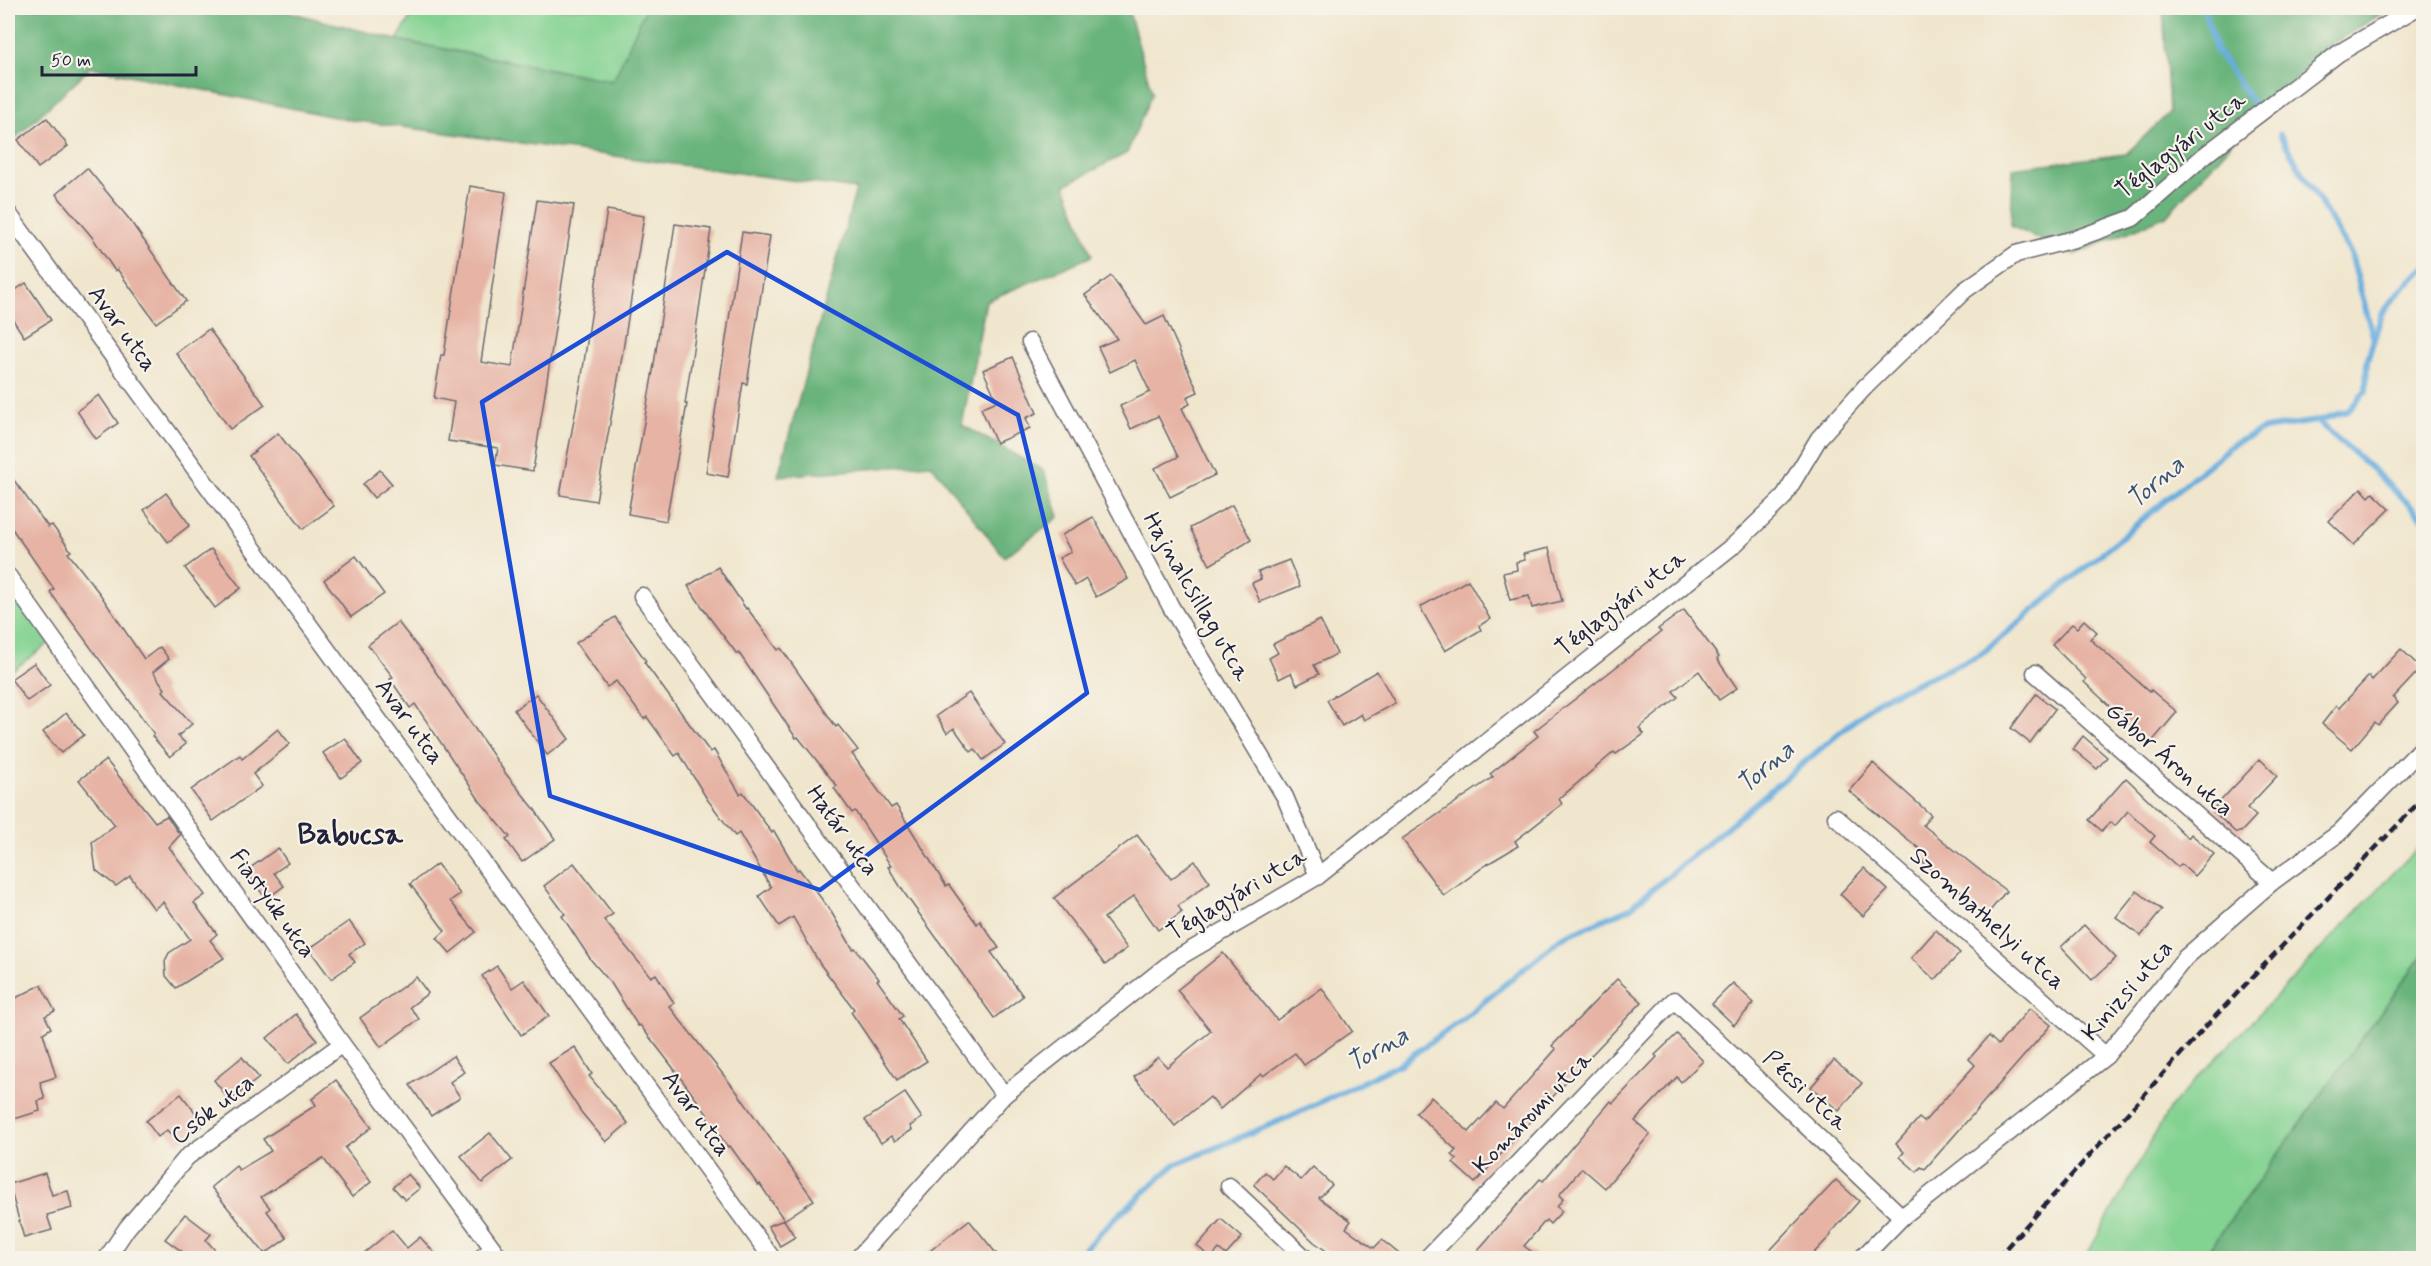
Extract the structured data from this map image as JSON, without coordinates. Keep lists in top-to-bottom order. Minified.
{"streets":{"street":["Téglagyári utca","Avar utca","Hajnalcsillag utca","Gábor Áron utca","Határ utca","Fiastyúk utca","Szombathelyi utca","Kinizsi utca","Pécsi utca","Csók utca","Komáromi utca"]},"crossings":[["Téglagyári utca","Hajnalcsillag utca"],["Téglagyári utca","Határ utca"],["Gábor Áron utca","Kinizsi utca"],["Fiastyúk utca","Csók utca"],["Szombathelyi utca","Kinizsi utca"],["Kinizsi utca","Pécsi utca"],["Pécsi utca","Komáromi utca"]],"districts":["Babucsa"],"water":["Torna"],"scale_bar":"50 m"}
